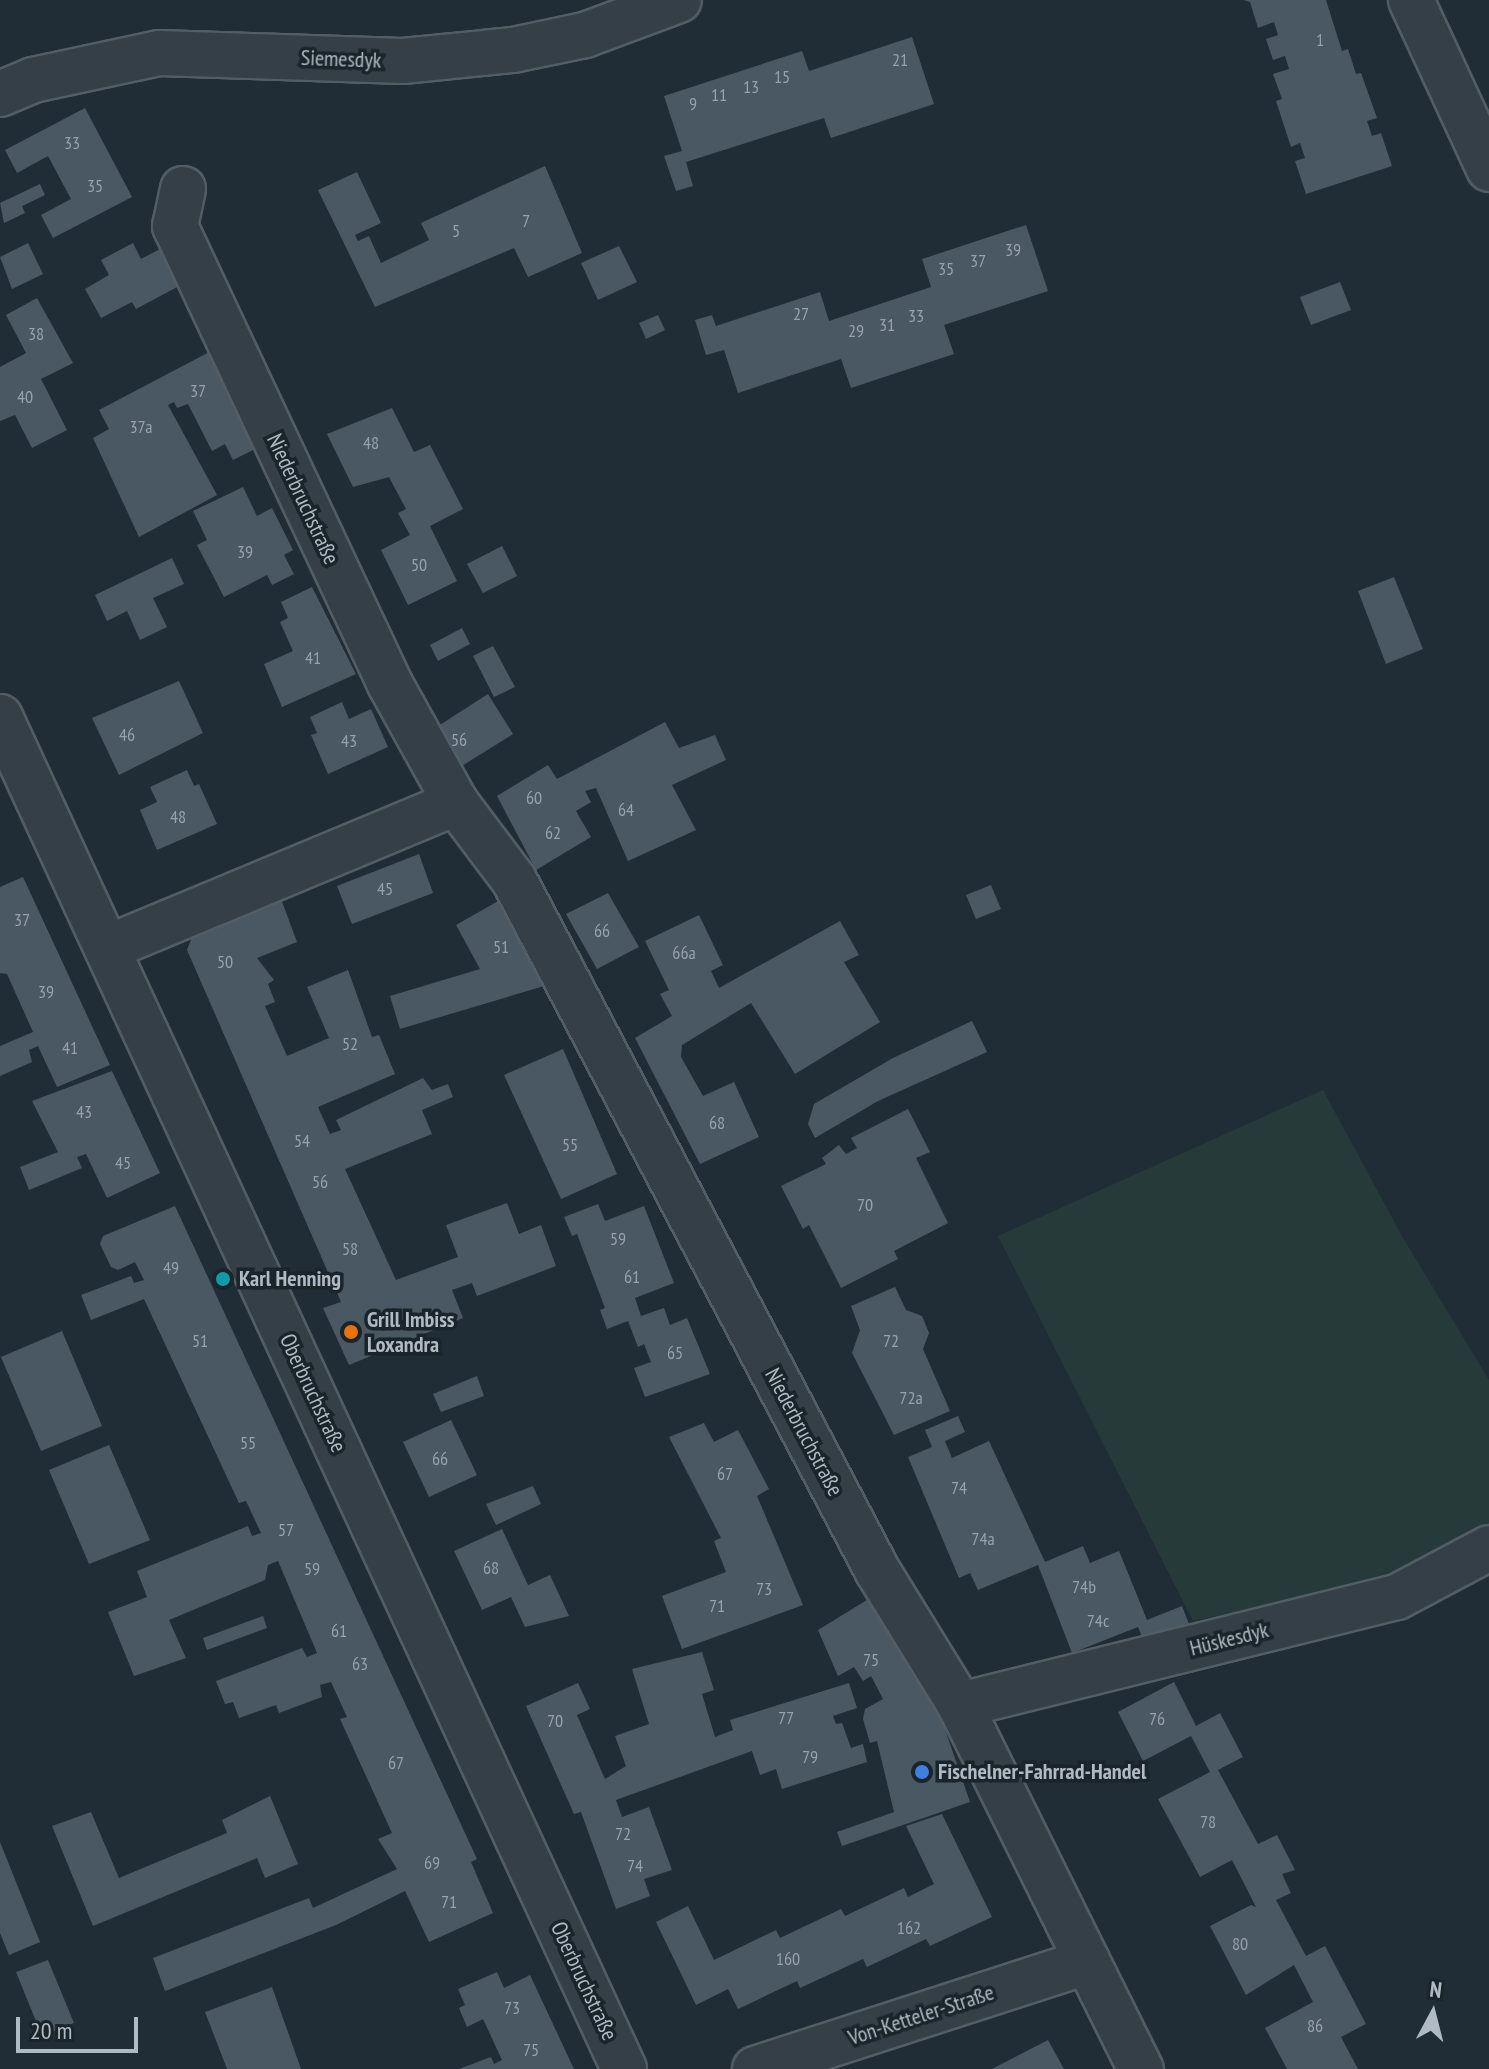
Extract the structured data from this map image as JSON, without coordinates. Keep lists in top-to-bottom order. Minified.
{"streets":{"street":["Siemesdyk","Niederbruchstraße","Oberbruchstraße","Hüskesdyk","Von-Ketteler-Straße"]},"crossings":[["Niederbruchstraße","Hüskesdyk"],["Niederbruchstraße","Von-Ketteler-Straße"]],"places":["Karl Henning","Grill Imbiss Loxandra","Fischelner-Fahrrad-Handel"],"house_numbers":["1","21","15","13","11","9","33","35","7","5","39","37","35","27","33","31","29","38","37","40","37a","48","39","50","41","46","56","43","60","64","48","62","45","37","66","51","66a","50","39","52","41","43","68","54","55","45","56","70","59","58","49","61","51","72","65","72a","55","66","67","74","57","74a","68","59","74b","73","71","74c","61","75","63","77","76","70","79","67","78","72","69","74","71","162","80","160","73","86","75"],"scale_bar":"20 m","north":"top"}
